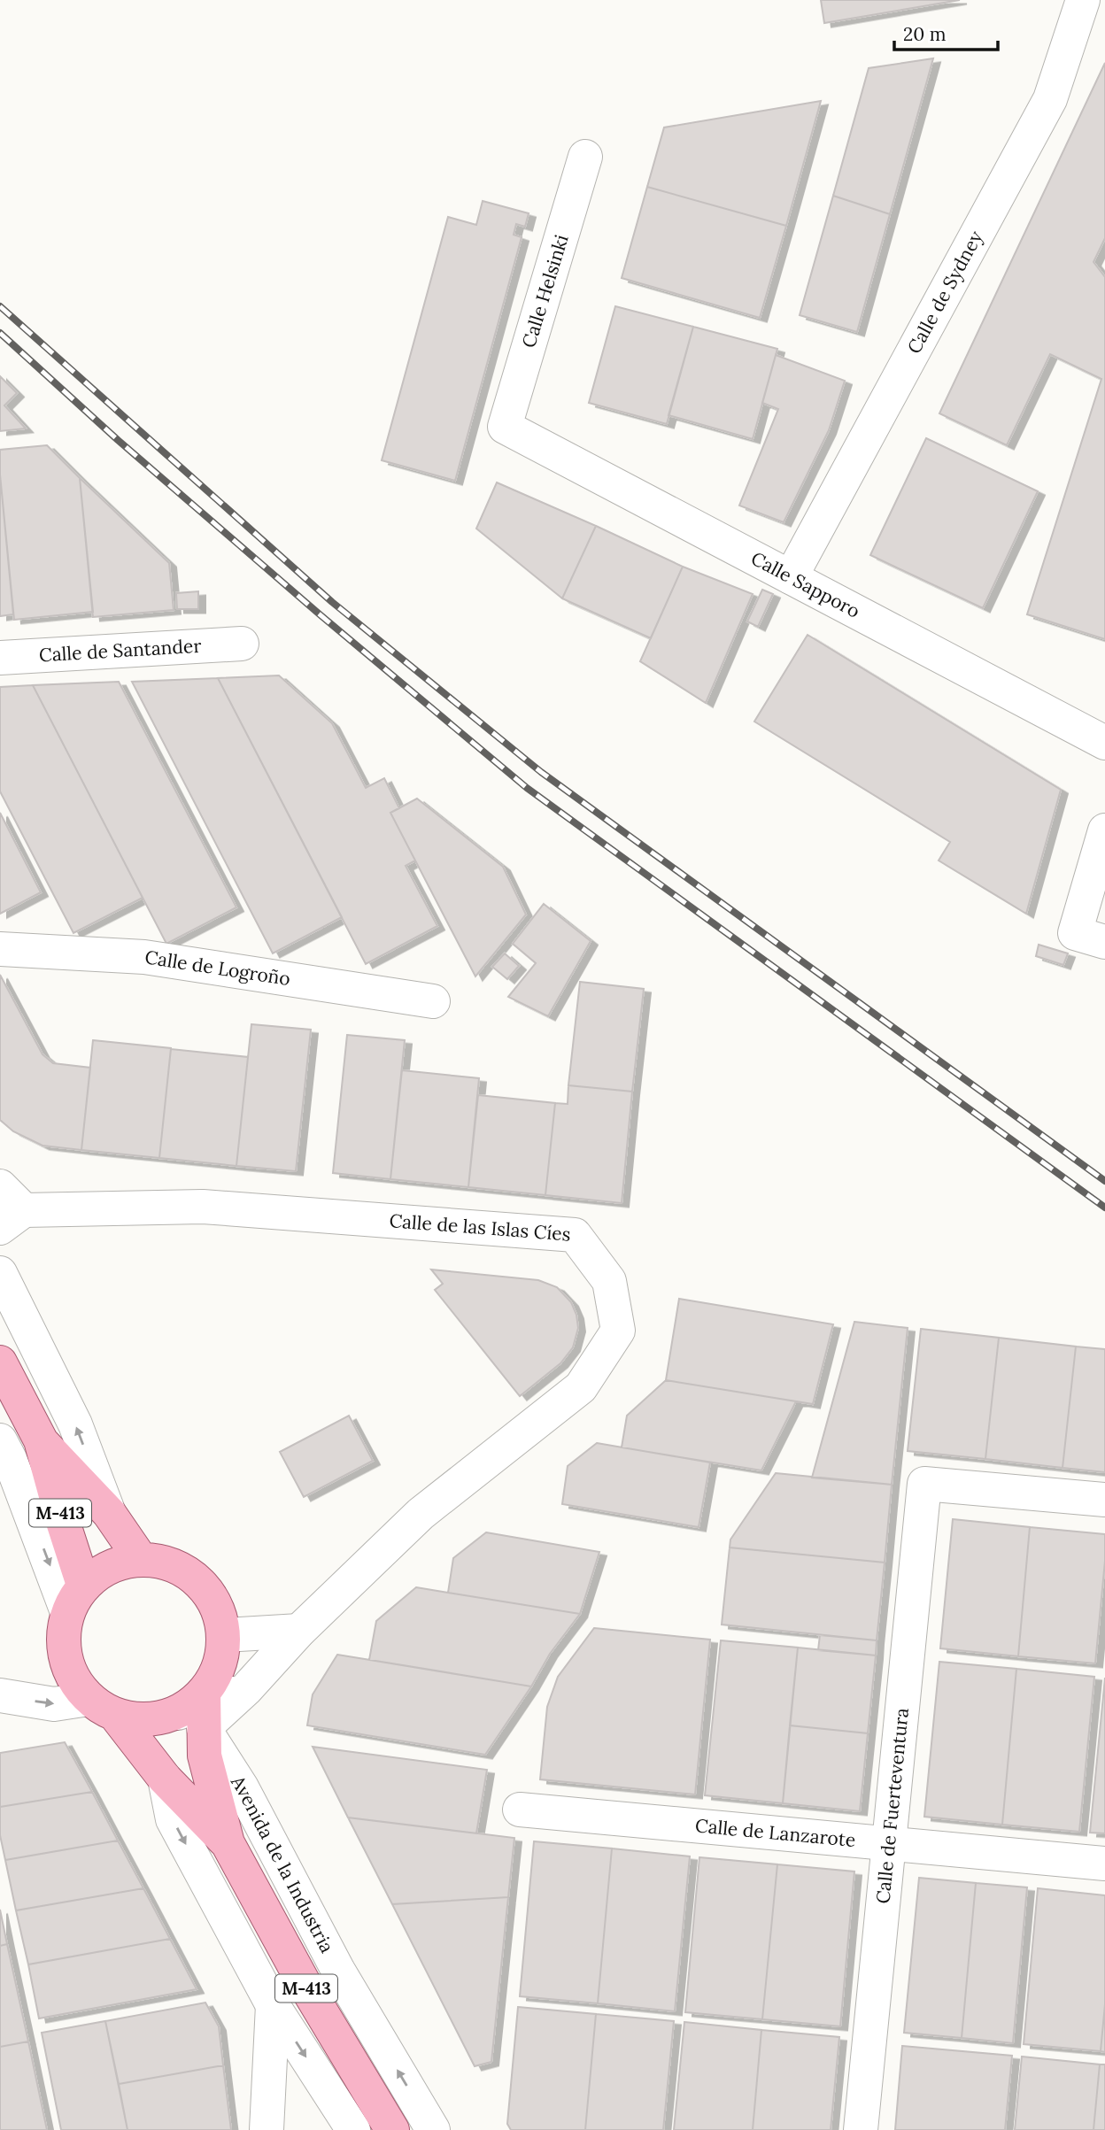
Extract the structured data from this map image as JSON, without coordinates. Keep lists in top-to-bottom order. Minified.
{"streets":{"main road":["M-413","Avenida de la Industria"],"street":["Calle Helsinki","Calle de Sydney","Calle Sapporo","Calle de Santander","Calle de Logroño","Calle de las Islas Cíes","Calle de Fuerteventura","Calle de Lanzarote"]},"crossings":[["Calle Helsinki","Calle Sapporo"],["Calle de Sydney","Calle Sapporo"],["Calle de las Islas Cíes","M-413"],["Calle de las Islas Cíes","Avenida de la Industria"],["M-413","Avenida de la Industria"],["Calle de Fuerteventura","Calle de Lanzarote"]],"scale_bar":"20 m"}
